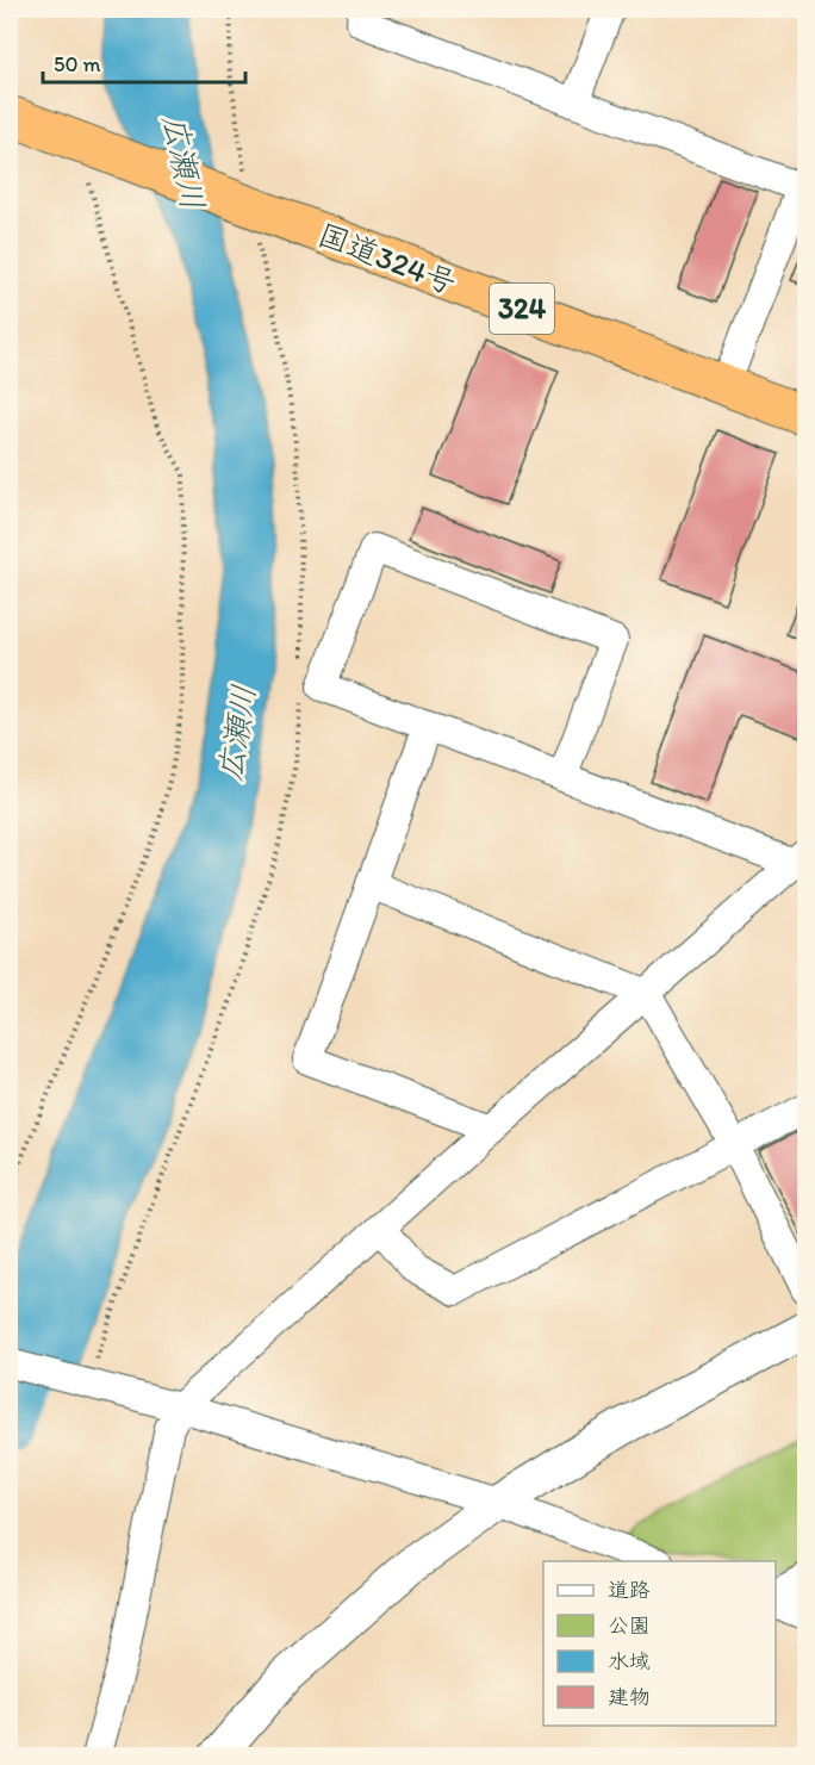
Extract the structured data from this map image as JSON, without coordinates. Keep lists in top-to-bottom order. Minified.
{"streets":{"highway":["国道324号","324"]},"water":["広瀬川"],"legend":["道路","公園","水域","建物"],"scale_bar":"50 m"}
